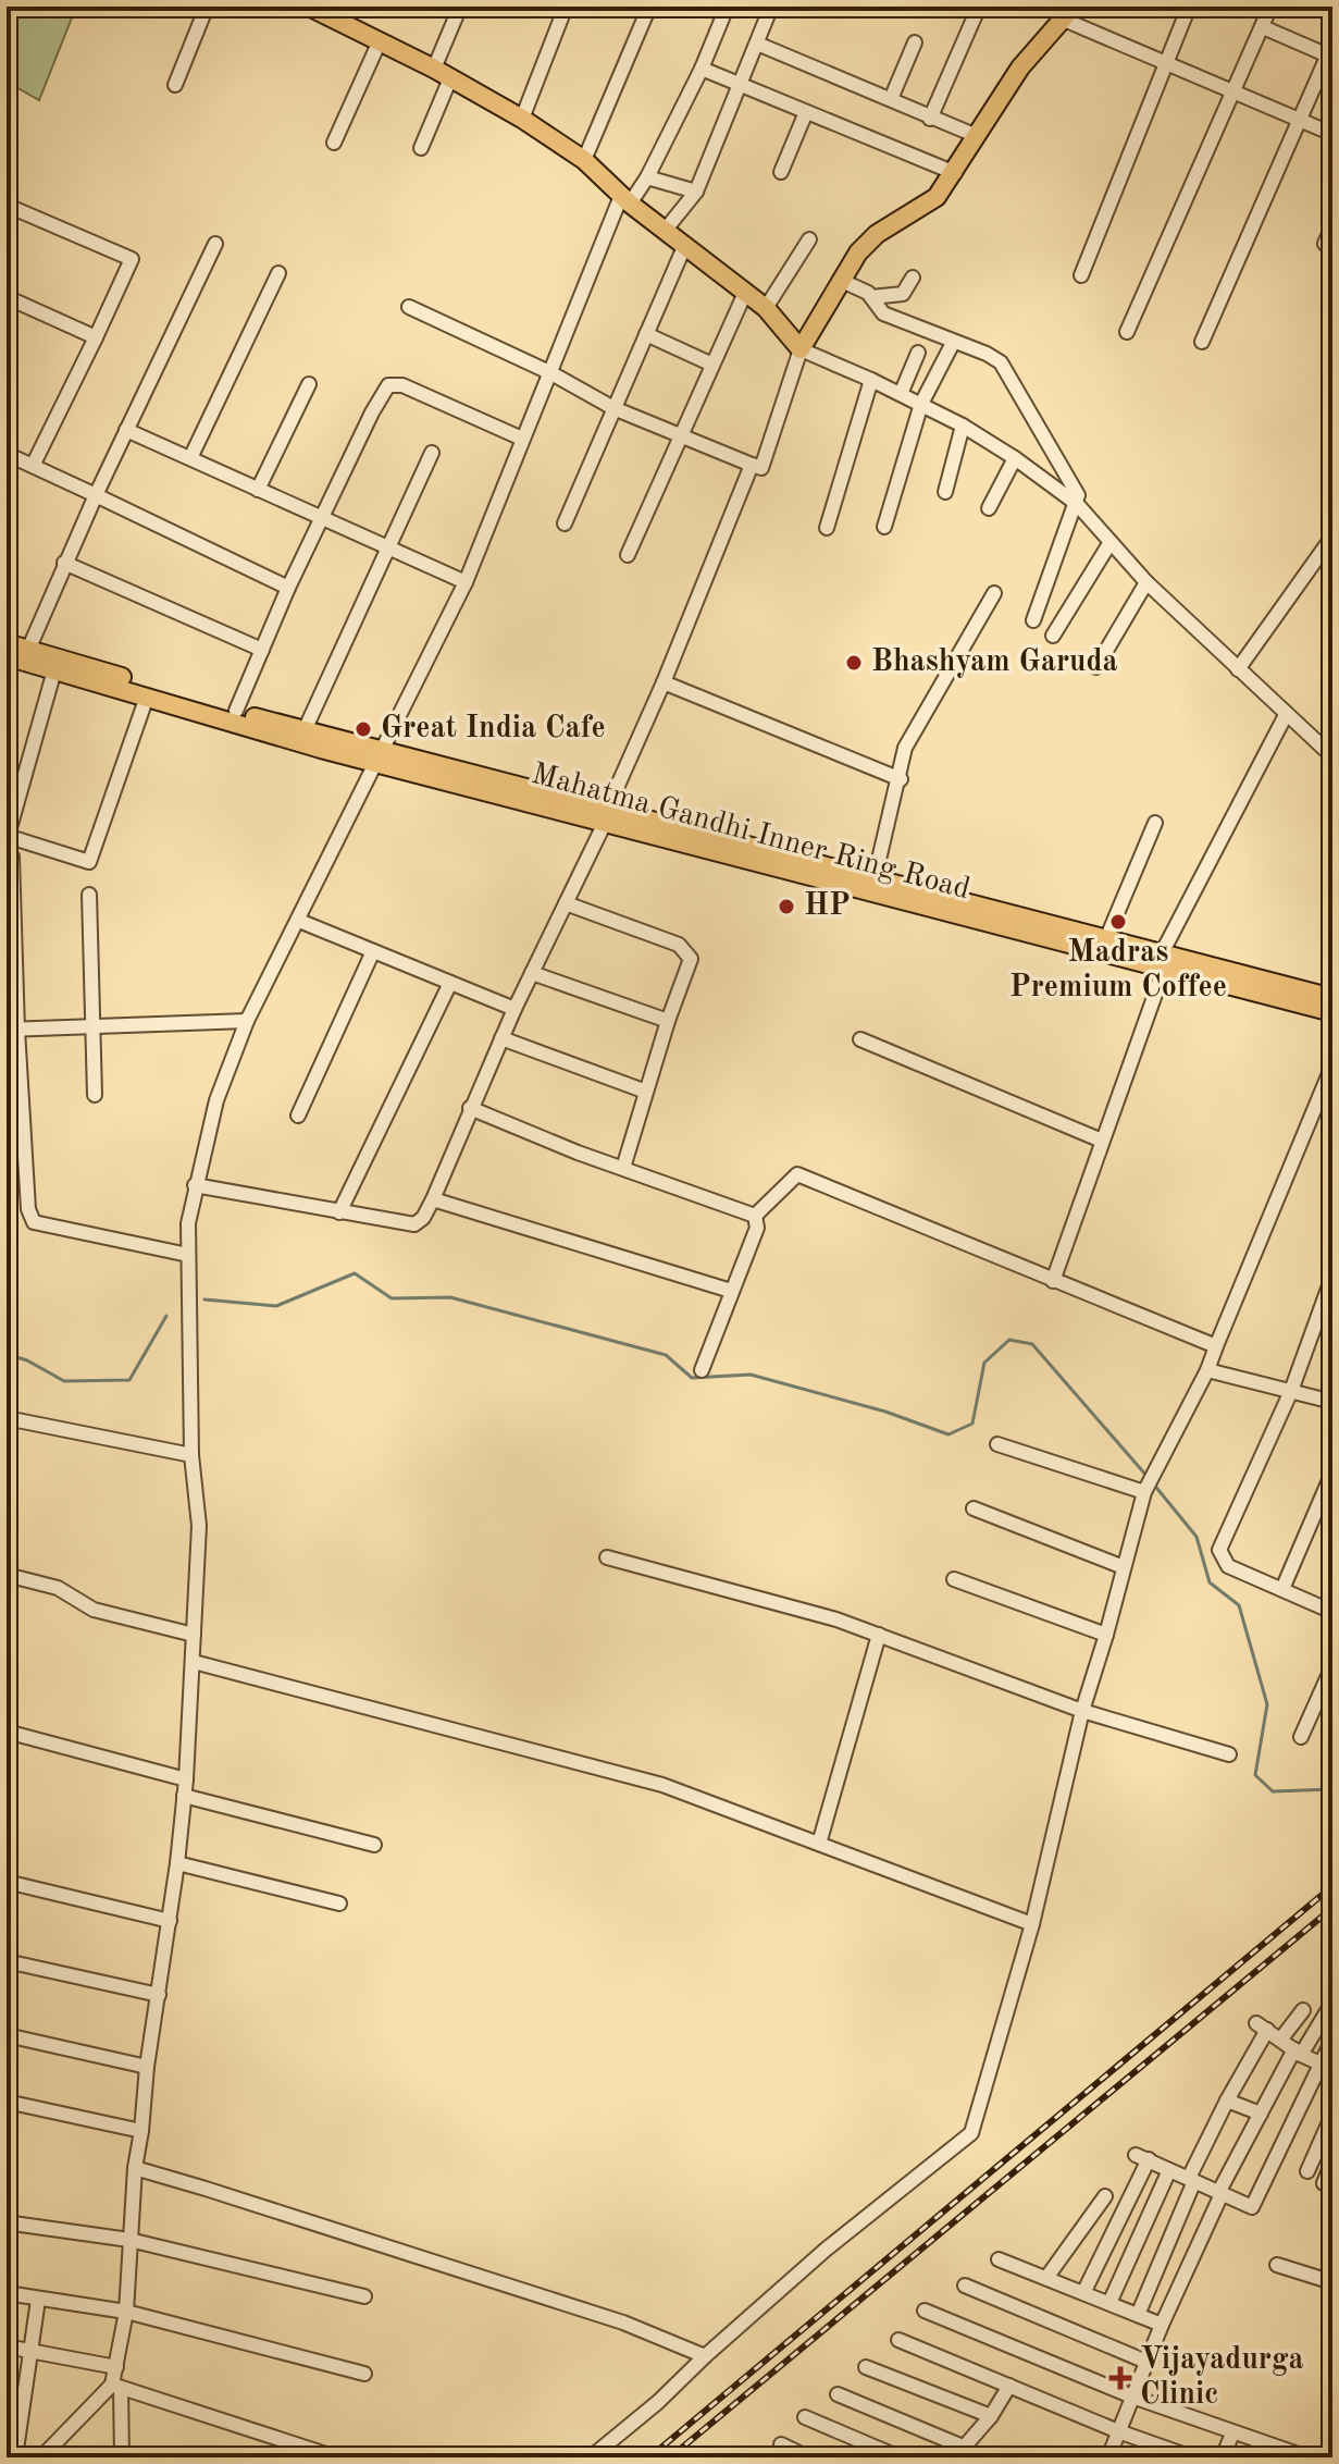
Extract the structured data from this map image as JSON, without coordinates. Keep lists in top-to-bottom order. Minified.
{"streets":{"main road":["Mahatma Gandhi Inner Ring Road"]},"places":{"other":["Bhashyam Garuda","Great India Cafe","HP","Madras Premium Coffee"],"health":["Vijayadurga Clinic"]}}
